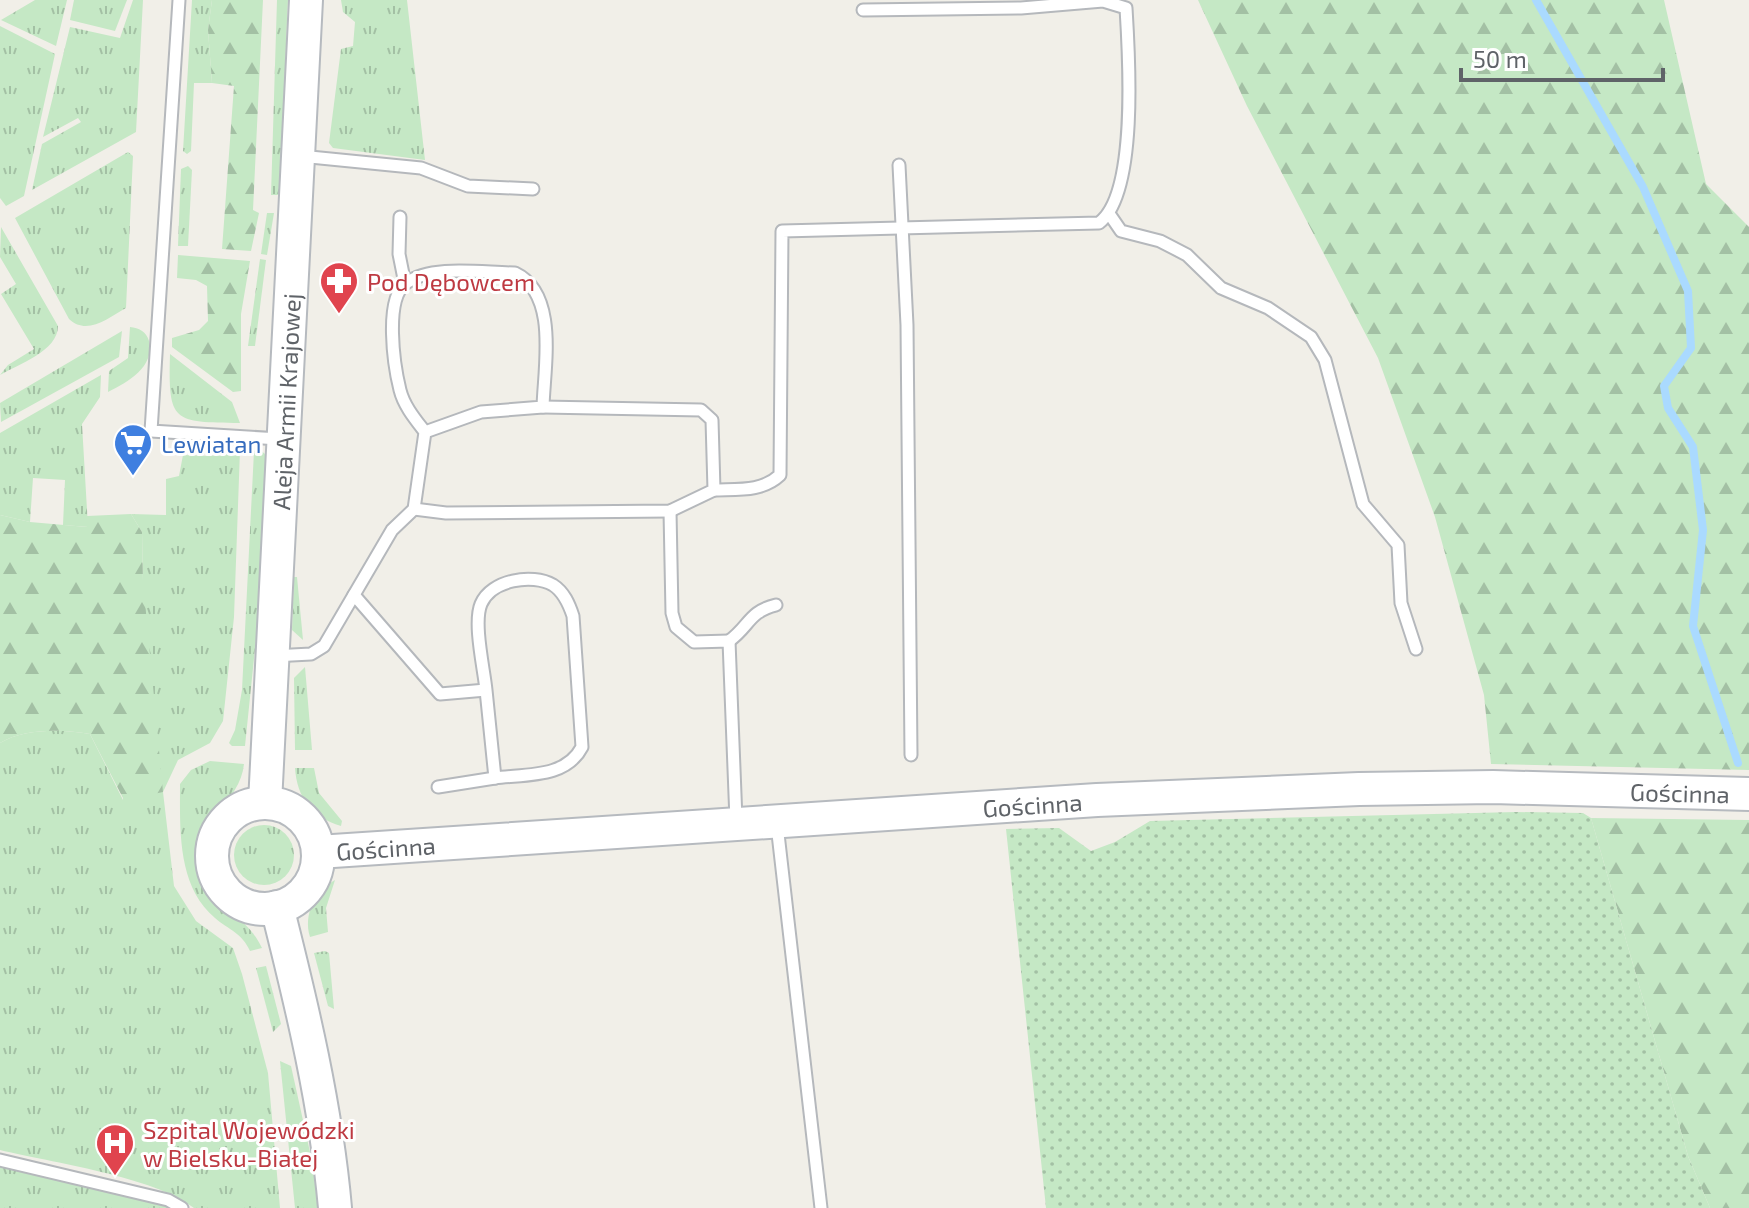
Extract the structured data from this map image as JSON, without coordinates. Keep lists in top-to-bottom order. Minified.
{"streets":{"street":["Aleja Armii Krajowej","Gościnna"]},"crossings":[["Aleja Armii Krajowej","Gościnna"]],"places":{"pharmacy":["Pod Dębowcem"],"supermarket":["Lewiatan"],"hospital":["Szpital Wojewódzki w Bielsku-Białej"]},"scale_bar":"50 m"}
